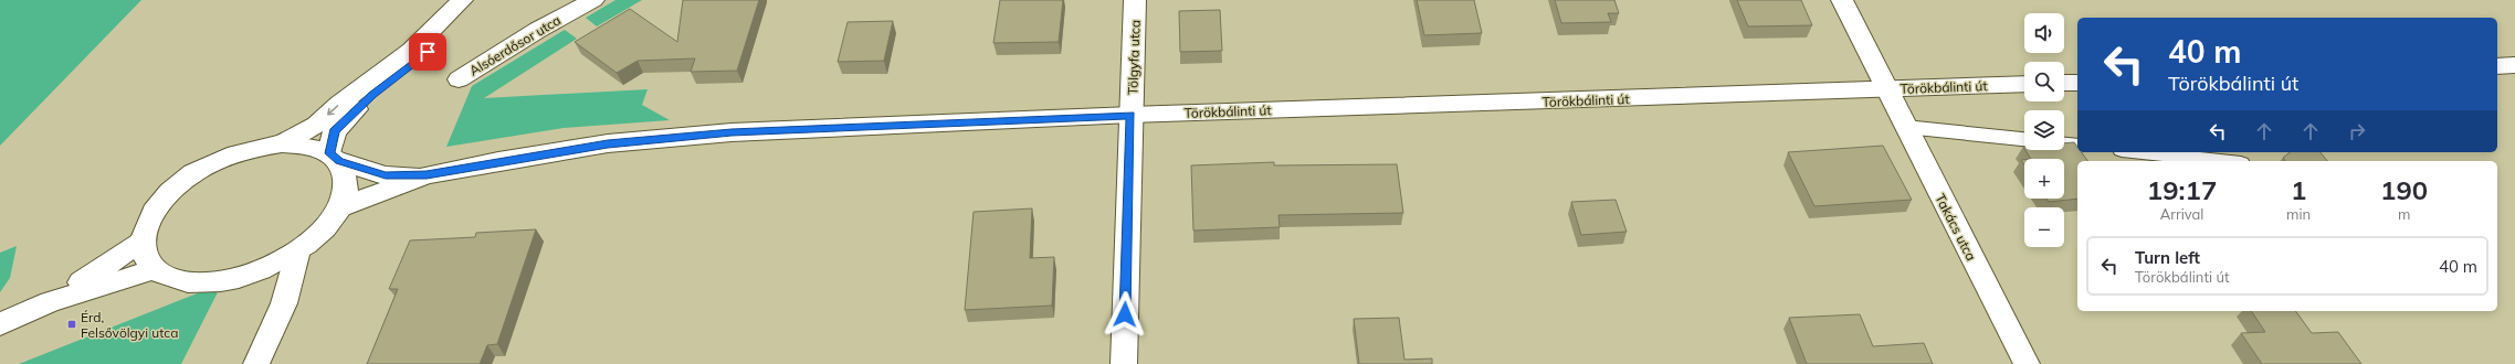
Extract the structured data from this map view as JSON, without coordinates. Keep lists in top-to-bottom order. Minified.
{"streets":{"main road":["Alsóerdősor utca","Tölgyfa utca","Törökbálinti út","Takács utca"]},"crossings":[["Tölgyfa utca","Törökbálinti út"],["Törökbálinti út","Takács utca"]],"places":{"transit":["Érd, Felsővölgyi utca"]},"page":{"map_buttons":["+","−"],"turn":["40 m","Törökbálinti út"],"eta":["19:17","Arrival","1","min","190","m"],"list":[{"name":"Turn left","note":"Törökbálinti út","value":"40 m"}]}}
